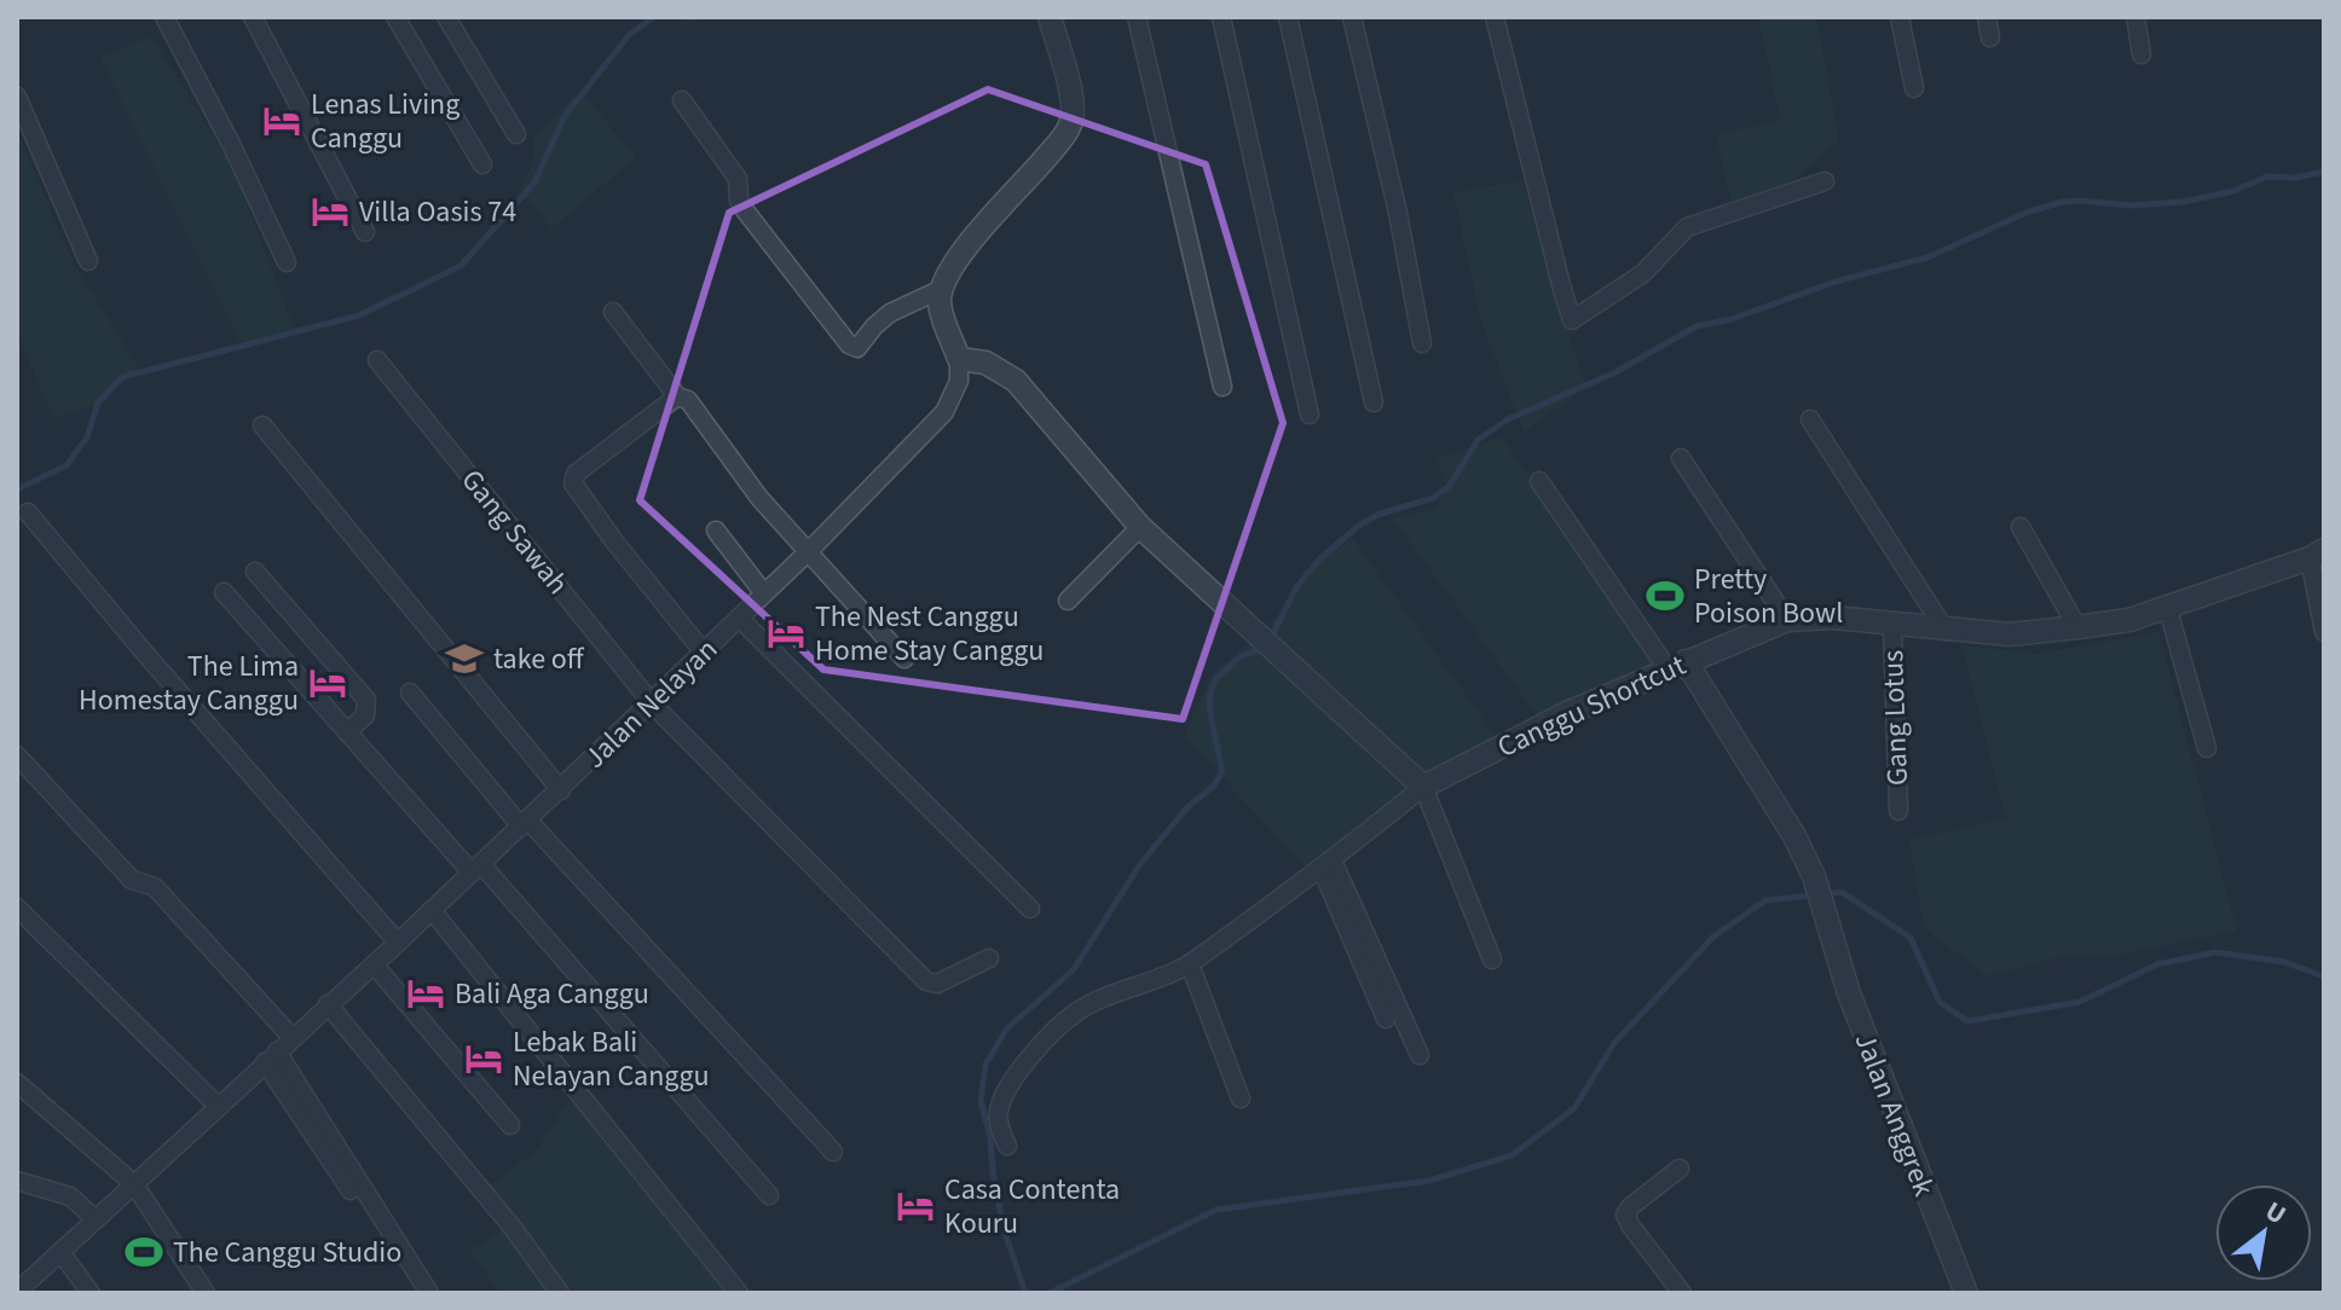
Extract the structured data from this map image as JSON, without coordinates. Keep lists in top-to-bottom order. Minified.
{"streets":{"street":["Gang Sawah","Jalan Nelayan","Canggu Shortcut","Gang Lotus","Jalan Anggrek"]},"crossings":[["Gang Sawah","Jalan Nelayan"],["Canggu Shortcut","Gang Lotus"],["Canggu Shortcut","Jalan Anggrek"]],"places":{"hotel":["Lenas Living Canggu","Villa Oasis 74","The Nest Canggu Home Stay Canggu","The Lima Homestay Canggu","Bali Aga Canggu","Lebak Bali Nelayan Canggu","Casa Contenta Kouru"],"sports":["Pretty Poison Bowl","The Canggu Studio"],"school or university":["take off"]},"north":"top right"}
